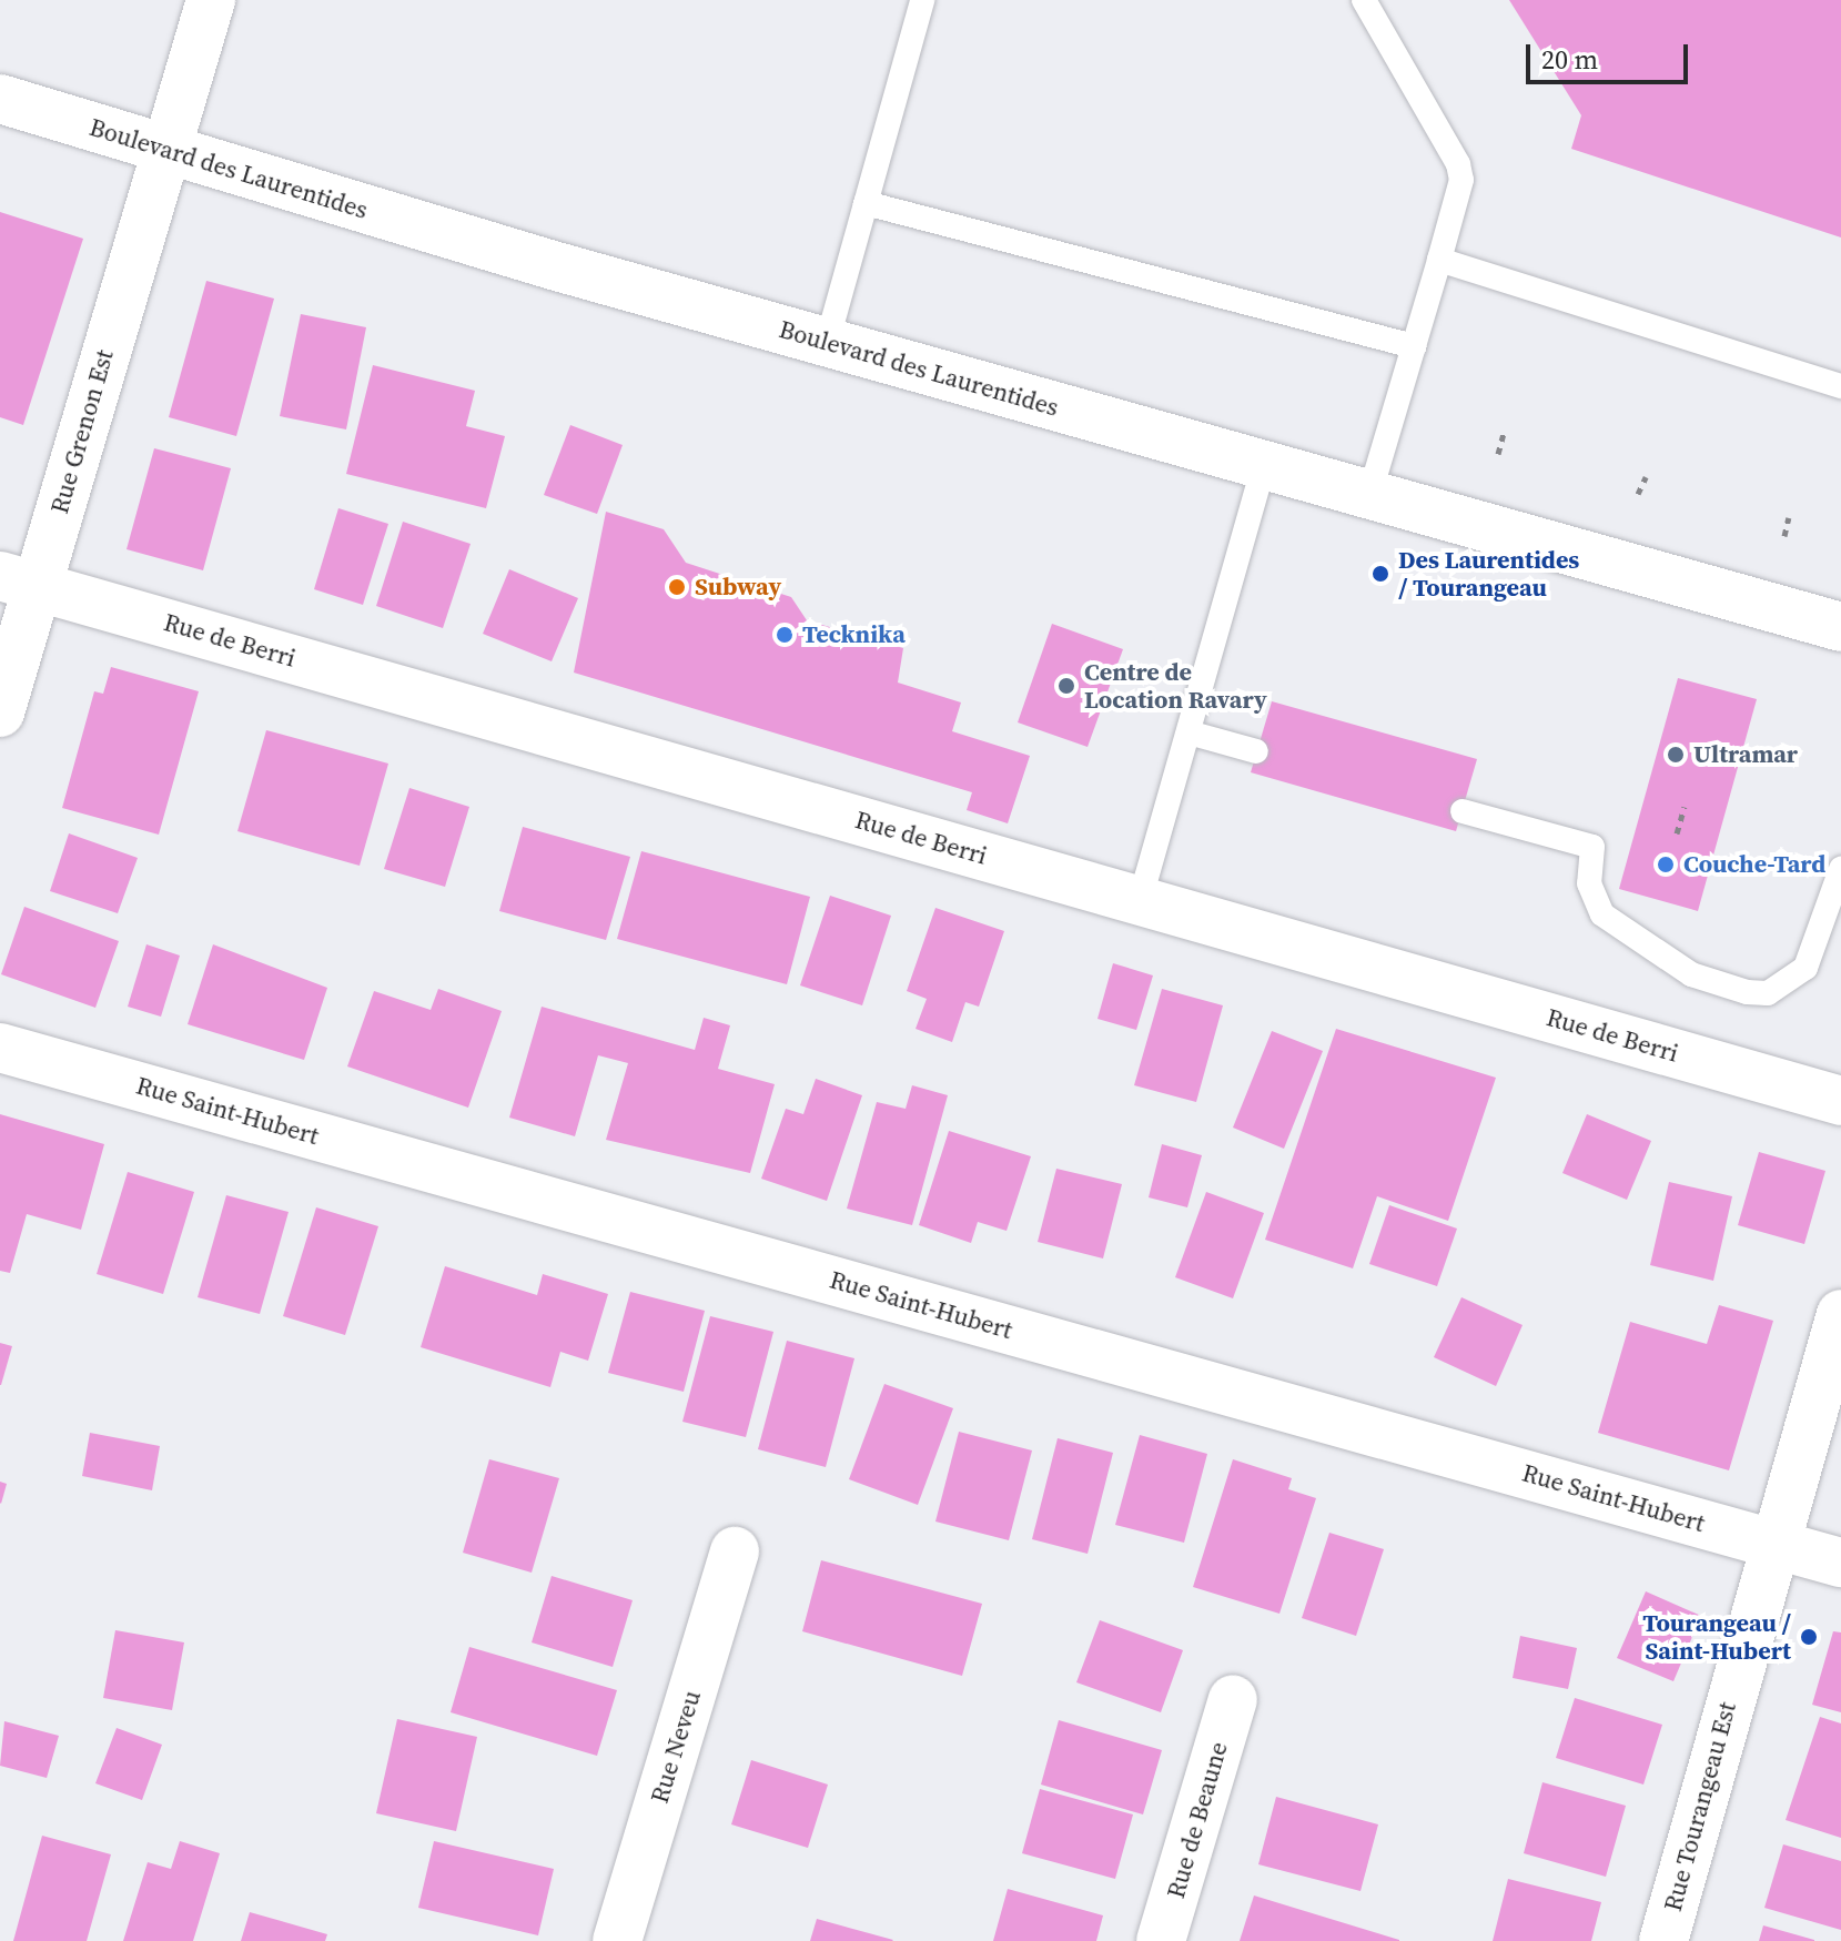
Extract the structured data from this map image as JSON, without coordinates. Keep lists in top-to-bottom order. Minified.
{"streets":{"street":["Boulevard des Laurentides","Rue Grenon Est","Rue de Berri","Rue Saint-Hubert","Rue Neveu","Rue Tourangeau Est","Rue de Beaune"]},"crossings":[["Boulevard des Laurentides","Rue Grenon Est"],["Rue Grenon Est","Rue de Berri"],["Rue Saint-Hubert","Rue Tourangeau Est"]],"places":["Des Laurentides / Tourangeau","Subway","Tecknika","Centre de Location Ravary","Ultramar","Couche-Tard","Tourangeau / Saint-Hubert"],"scale_bar":"20 m"}
